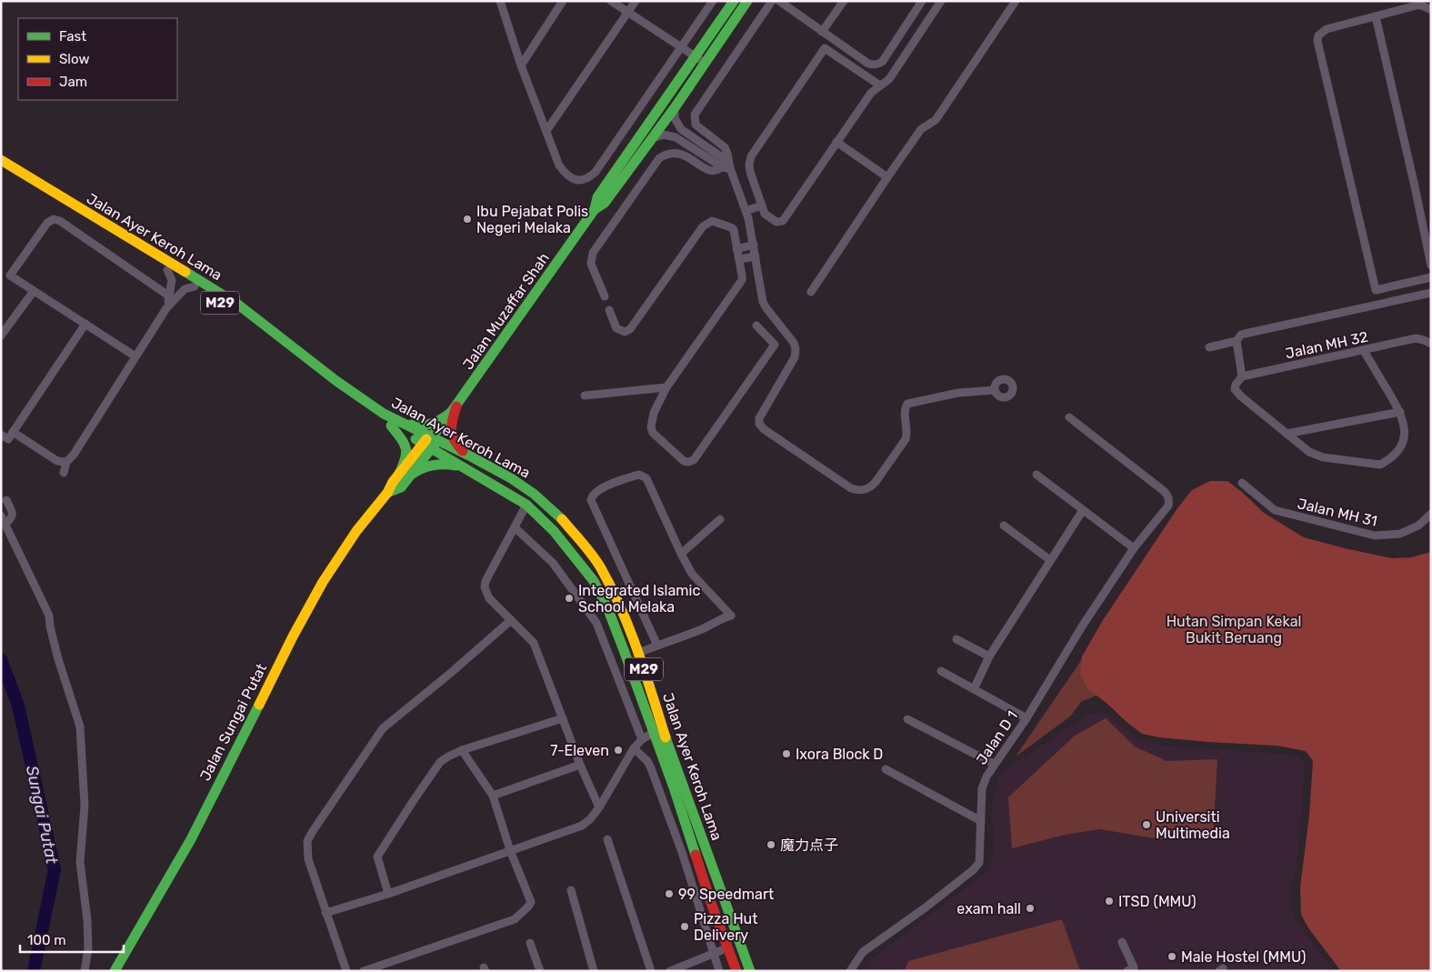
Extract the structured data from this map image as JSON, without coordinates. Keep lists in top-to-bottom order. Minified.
{"streets":{"main road":["Jalan Ayer Keroh Lama","M29","Jalan Muzaffar Shah","Jalan Sungai Putat"],"street":["Jalan MH 32","Jalan MH 31","Jalan D 1"]},"crossings":[["Jalan Ayer Keroh Lama","Jalan Muzaffar Shah"],["Jalan Ayer Keroh Lama","Jalan Sungai Putat"],["Jalan Muzaffar Shah","Jalan Sungai Putat"]],"water":["Sungai Putat"],"parks":["Hutan Simpan Kekal Bukit Beruang"],"places":["Ibu Pejabat Polis Negeri Melaka","Integrated Islamic School Melaka","7-Eleven","Ixora Block D","Universiti Multimedia","魔力点子","99 Speedmart","ITSD (MMU)","exam hall","Pizza Hut Delivery","Male Hostel (MMU)"],"legend":["Fast","Slow","Jam"],"scale_bar":"100 m"}
